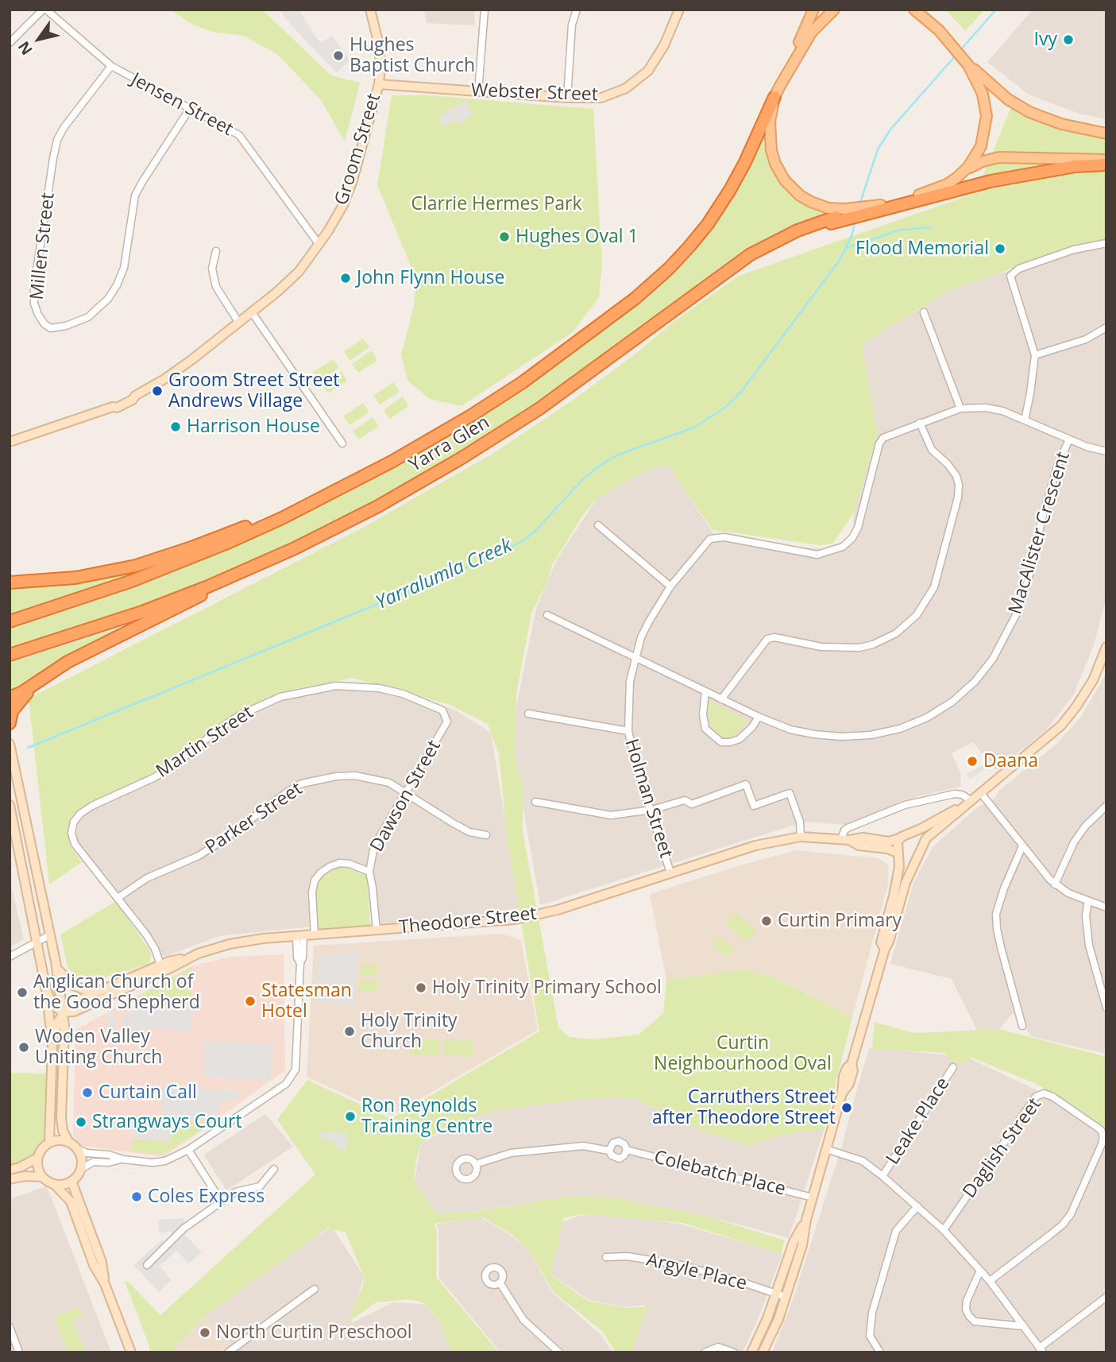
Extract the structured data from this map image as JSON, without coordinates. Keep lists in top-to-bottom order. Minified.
{"streets":{"highway":["Yarra Glen"],"main road":["Webster Street","Groom Street","Theodore Street"],"street":["Jensen Street","Millen Street","MacAlister Crescent","Martin Street","Dawson Street","Holman Street","Parker Street","Leake Place","Daglish Street","Colebatch Place","Argyle Place"]},"crossings":[["Webster Street","Groom Street"],["Jensen Street","Groom Street"],["Jensen Street","Millen Street"],["MacAlister Crescent","Holman Street"],["Martin Street","Dawson Street"],["Martin Street","Parker Street"],["Martin Street","Theodore Street"],["Dawson Street","Parker Street"],["Dawson Street","Theodore Street"],["Holman Street","Theodore Street"]],"water":["Yarralumla Creek"],"parks":["Clarrie Hermes Park","Curtin Neighbourhood Oval"],"places":["Ivy","Hughes Baptist Church","Hughes Oval 1","Flood Memorial","John Flynn House","Groom Street Street Andrews Village","Harrison House","Daana","Curtin Primary","Holy Trinity Primary School","Anglican Church of the Good Shepherd","Statesman Hotel","Holy Trinity Church","Woden Valley Uniting Church","Curtain Call","Carruthers Street after Theodore Street","Ron Reynolds Training Centre","Strangways Court","Coles Express","North Curtin Preschool"],"north":"bottom left"}
